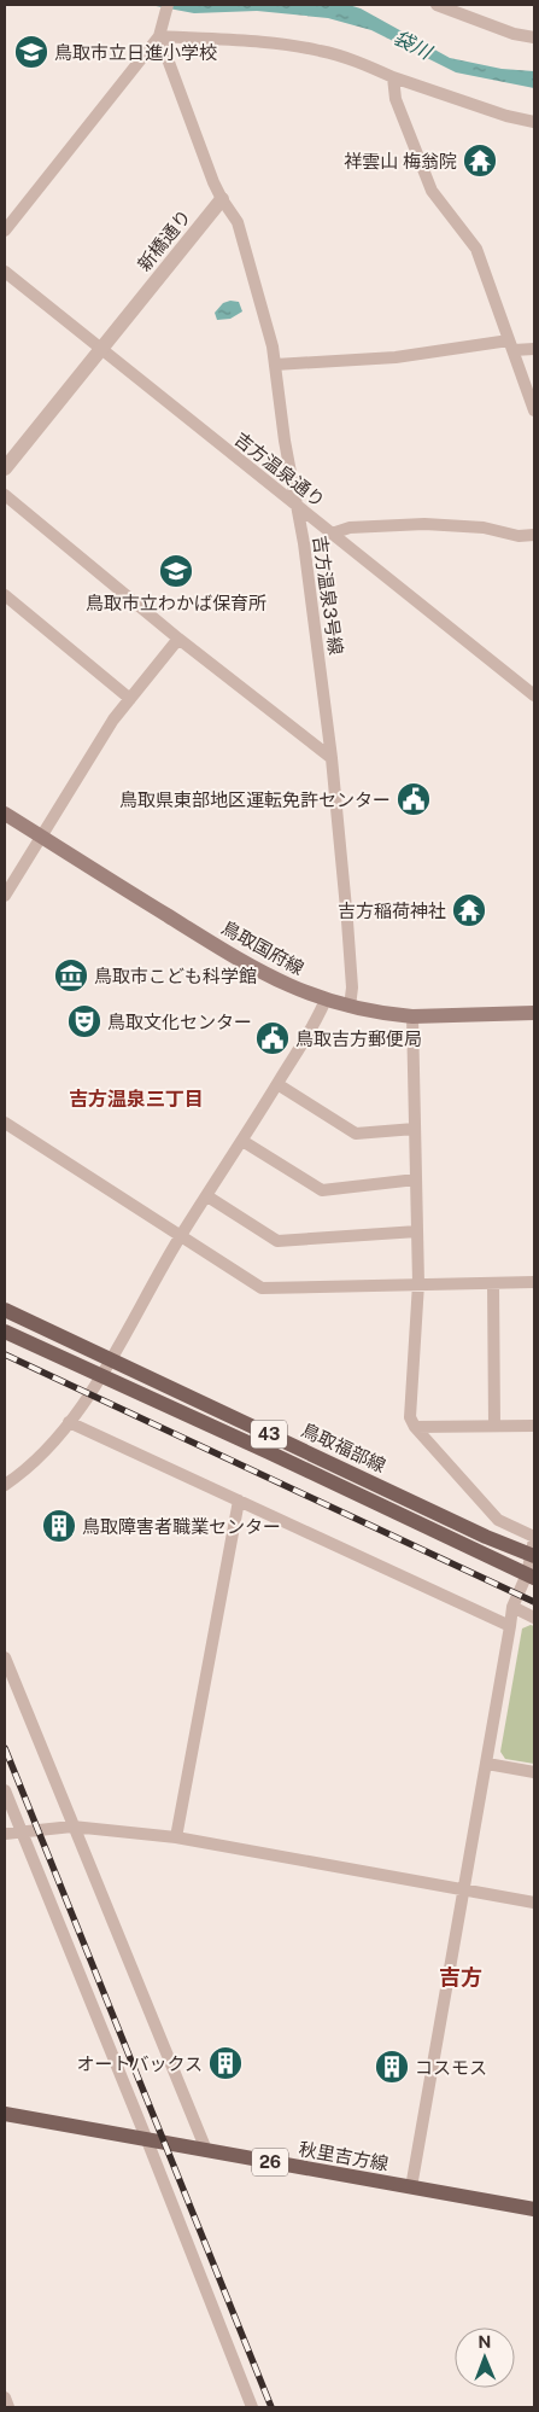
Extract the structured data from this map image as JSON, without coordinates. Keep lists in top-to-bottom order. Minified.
{"streets":{"main road":["鳥取国府線","43","鳥取福部線","秋里吉方線","26"],"street":["新橋通り","吉方温泉通り","吉方温泉3号線"]},"crossings":[["新橋通り","吉方温泉通り"],["新橋通り","吉方温泉3号線"],["吉方温泉通り","吉方温泉3号線"],["吉方温泉3号線","鳥取国府線"]],"districts":["吉方温泉三丁目","吉方"],"water":["袋川"],"places":{"school or university":["鳥取市立日進小学校","鳥取市立わかば保育所"],"temple":["祥雲山 梅翁院","吉方稲荷神社"],"public building":["鳥取県東部地区運転免許センター","鳥取吉方郵便局"],"museum":["鳥取市こども科学館"],"theatre":["鳥取文化センター"],"building":["鳥取障害者職業センター","オートバックス","コスモス"]},"north":"top"}
